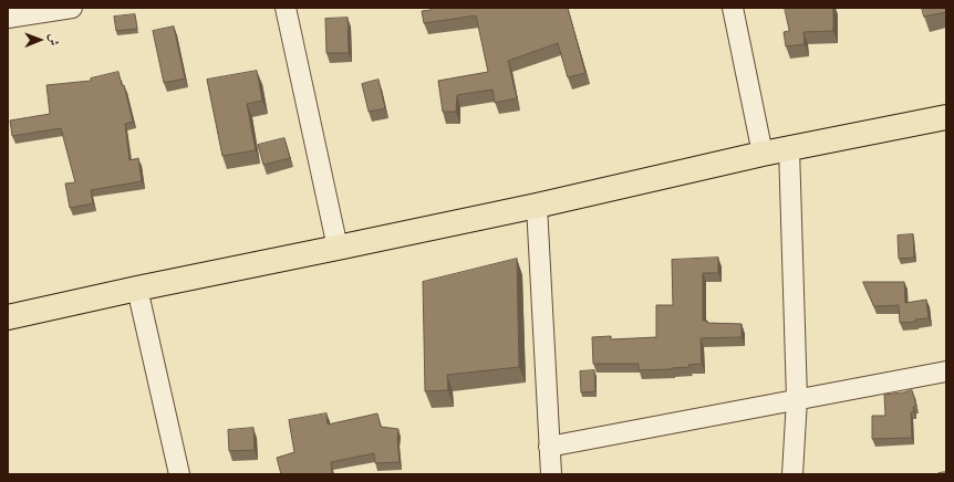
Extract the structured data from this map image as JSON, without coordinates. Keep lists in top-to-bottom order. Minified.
{"north":"right"}
